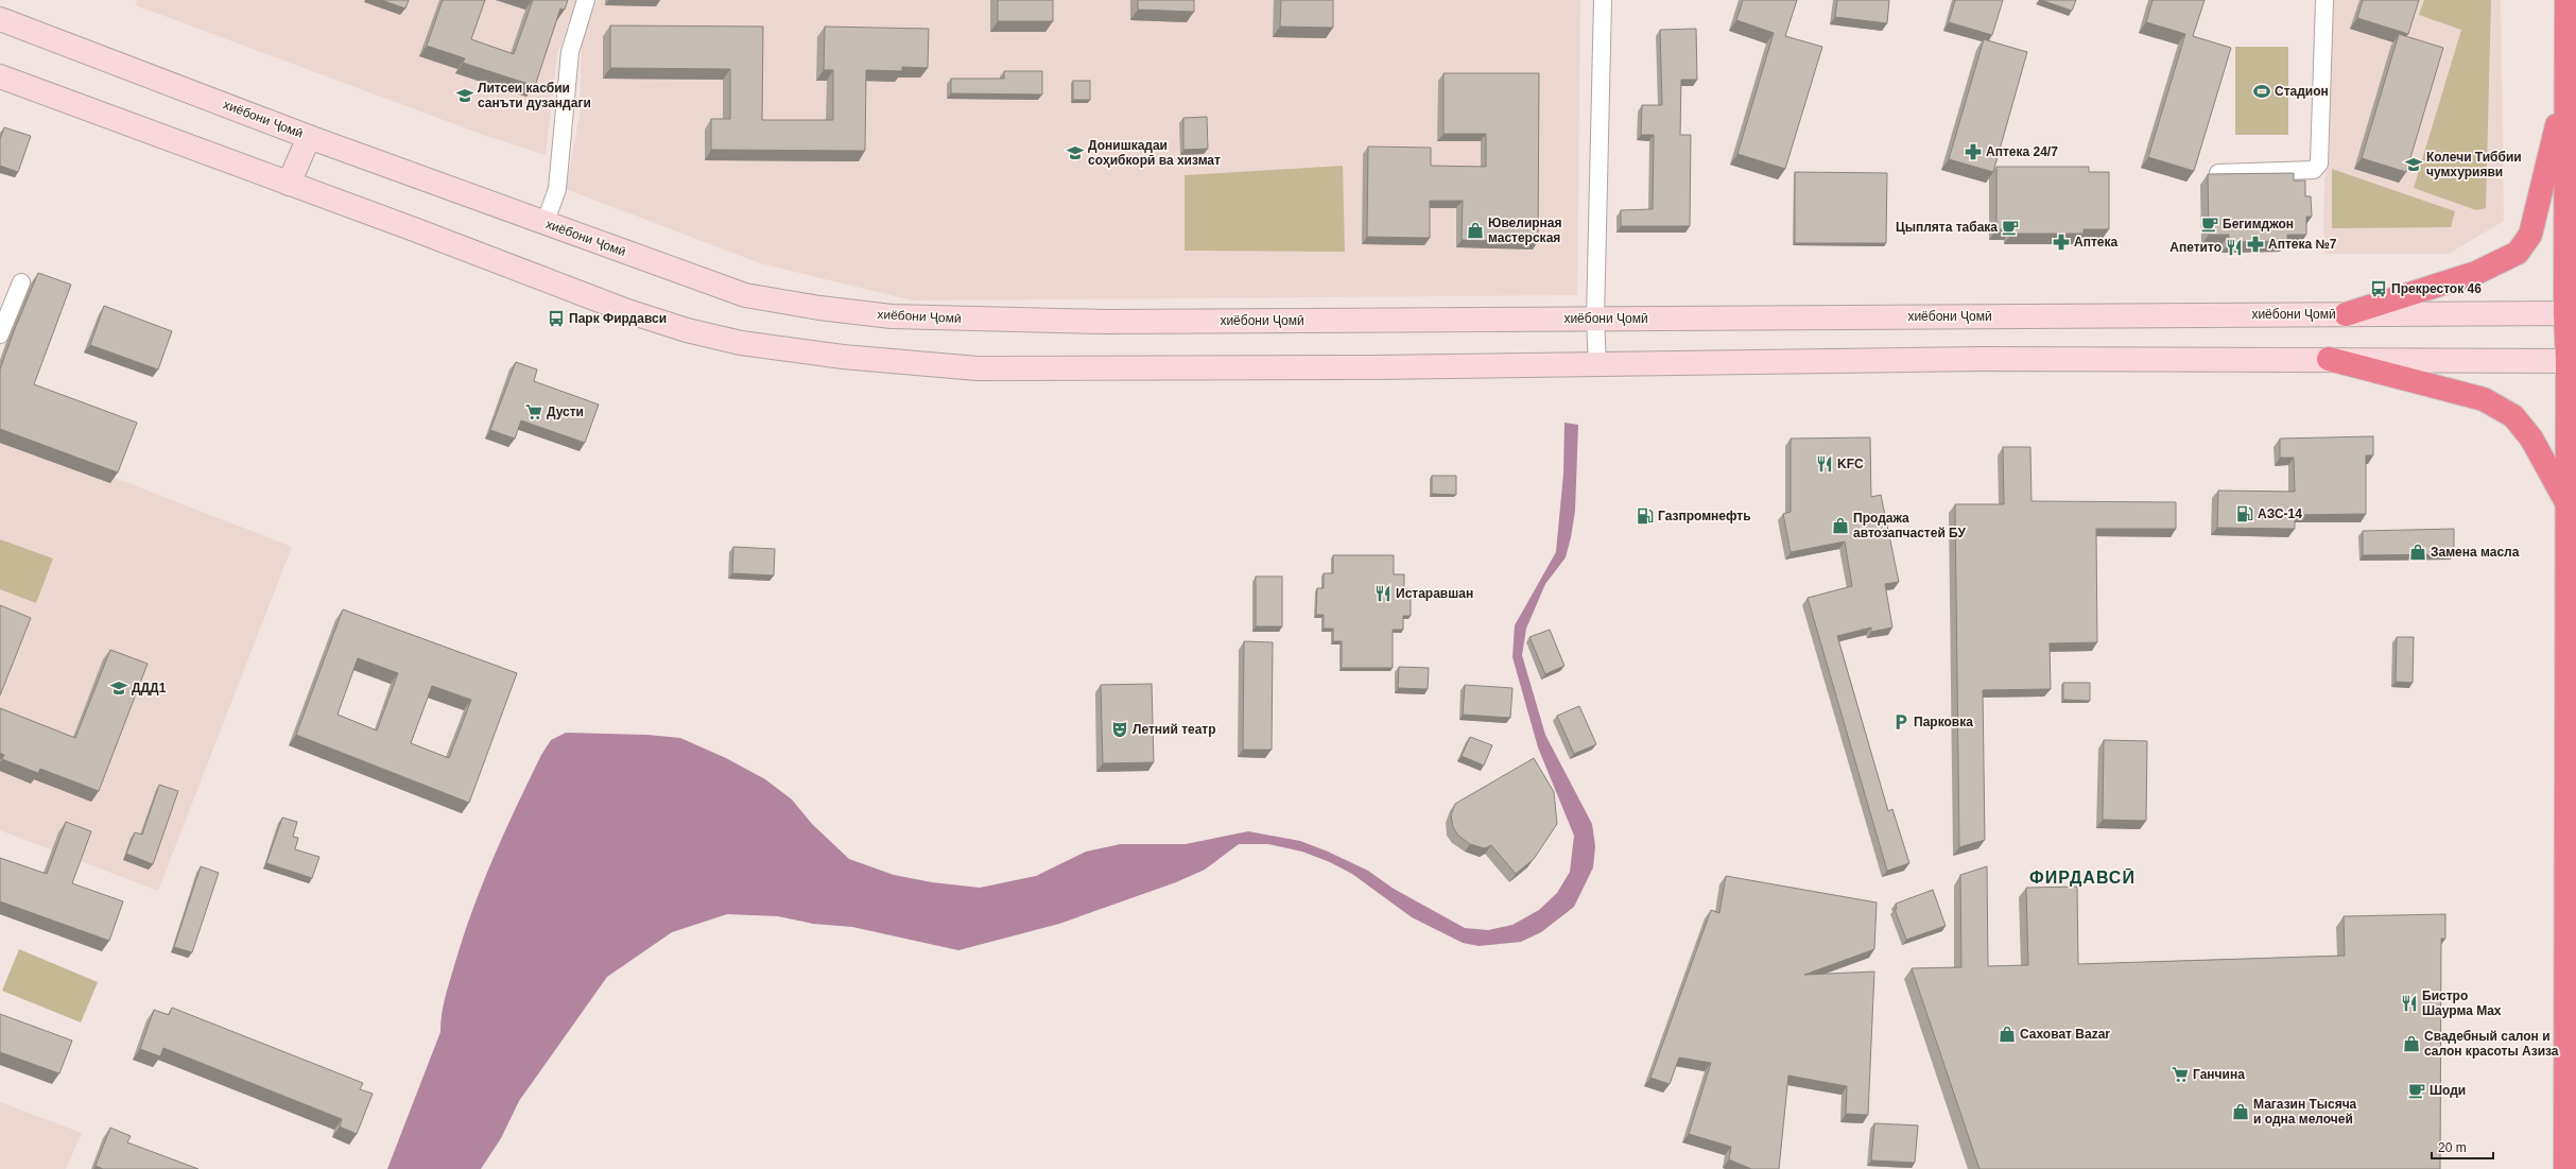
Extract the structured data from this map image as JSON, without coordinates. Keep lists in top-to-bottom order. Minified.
{"streets":{"main road":["хиёбони Ҷомӣ"]},"districts":["ФИРДАВСӢ"],"places":{"sports":["Стадион"],"school or university":["Литсеи касбии санъти дузандаги","Донишкадаи соҳибкорӣ ва хизмат","Колечи Тиббии чумхурияви","ДДД1"],"pharmacy":["Аптека 24/7","Аптека","Аптека №7"],"cafe":["Бегимджон","Цыплята табака","Шоди"],"shop":["Ювелирная мастерская","Продажа автозапчастей БУ","Замена масла","Саховат Bazar","Свадебный салон и салон красоты Азиза","Магазин Тысяча и одна мелочей"],"restaurant":["Апетито","KFC","Истаравшан","Бистро Шаурма Мax"],"bus stop":["Прекресток 46","Парк Фирдавси"],"supermarket":["Дусти","Ганчина"],"fuel station":["АЗС-14","Газпромнефть"],"parking":["Парковка"],"theatre":["Летний театр"]},"scale_bar":"20 m"}
